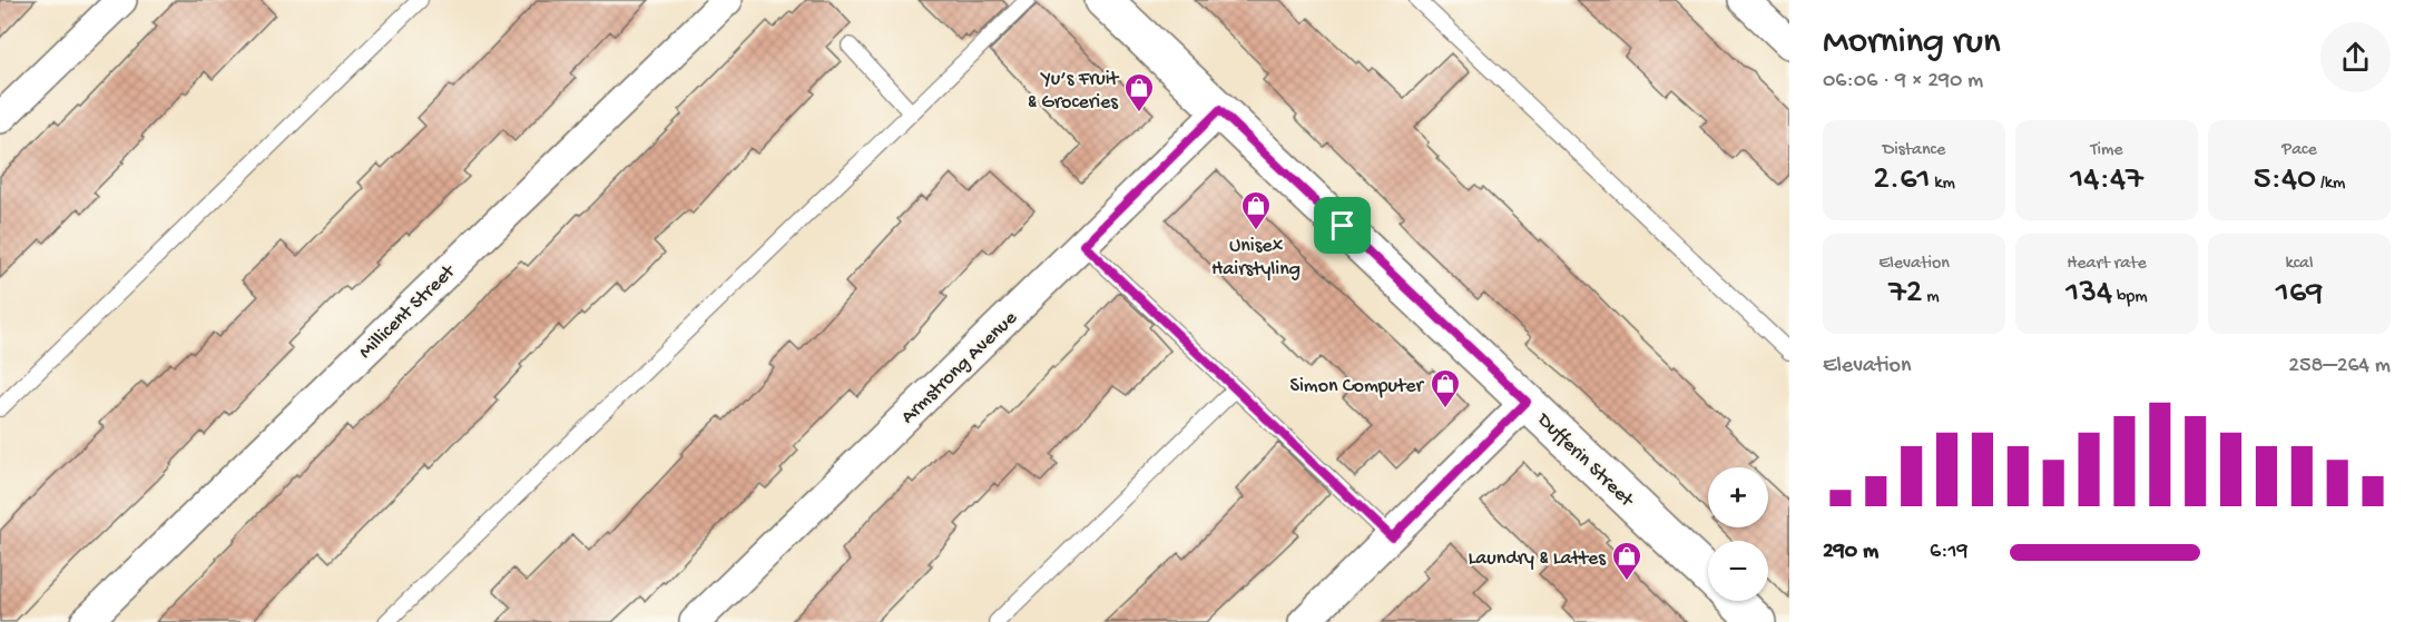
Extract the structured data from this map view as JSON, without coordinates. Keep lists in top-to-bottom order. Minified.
{"streets":{"main road":["Dufferin Street"],"street":["Millicent Street","Armstrong Avenue"]},"crossings":[["Armstrong Avenue","Dufferin Street"]],"places":{"shop":["Yu’s Fruit & Groceries","Unisex Hairstyling","Simon Computer","Laundry & Lattes"]},"page":{"heading":["Morning run","06:06 · 9 × 290 m"],"stats":[["Distance","2.61 km"],["Time","14:47"],["Pace","5:40 /km"],["Elevation","72 m"],["Heart rate","134 bpm"],["kcal","169"]],"chart":["Elevation","258–264 m"],"map_buttons":["+","−"],"list":[{"name":"290 m","note":"6:19"}]}}
